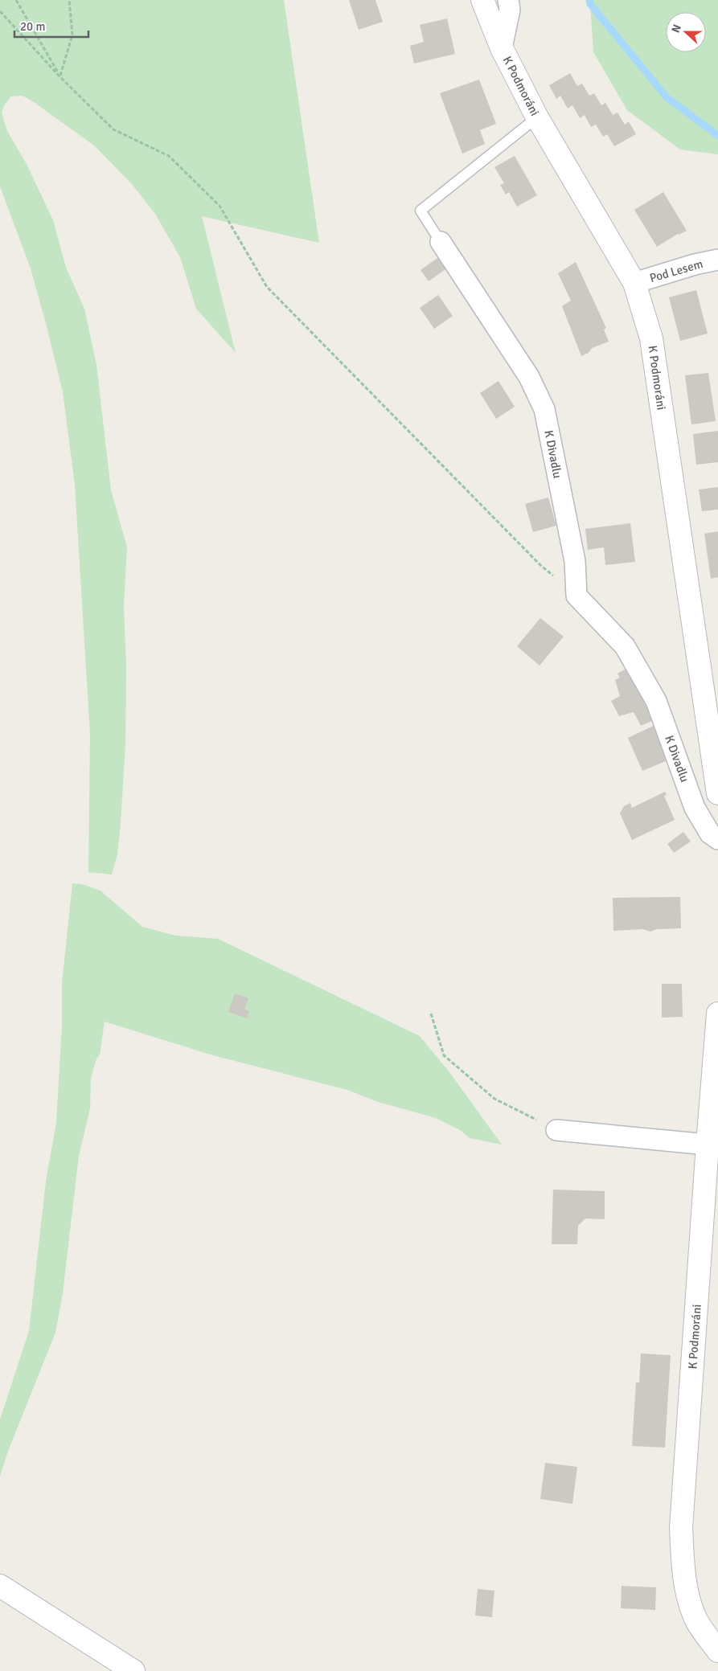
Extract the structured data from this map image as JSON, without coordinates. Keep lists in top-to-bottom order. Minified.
{"streets":{"street":["K Podmoráni","Pod Lesem","K Divadlu"]},"crossings":[["K Podmoráni","Pod Lesem"],["K Podmoráni","K Divadlu"]],"scale_bar":"20 m","north":"left"}
